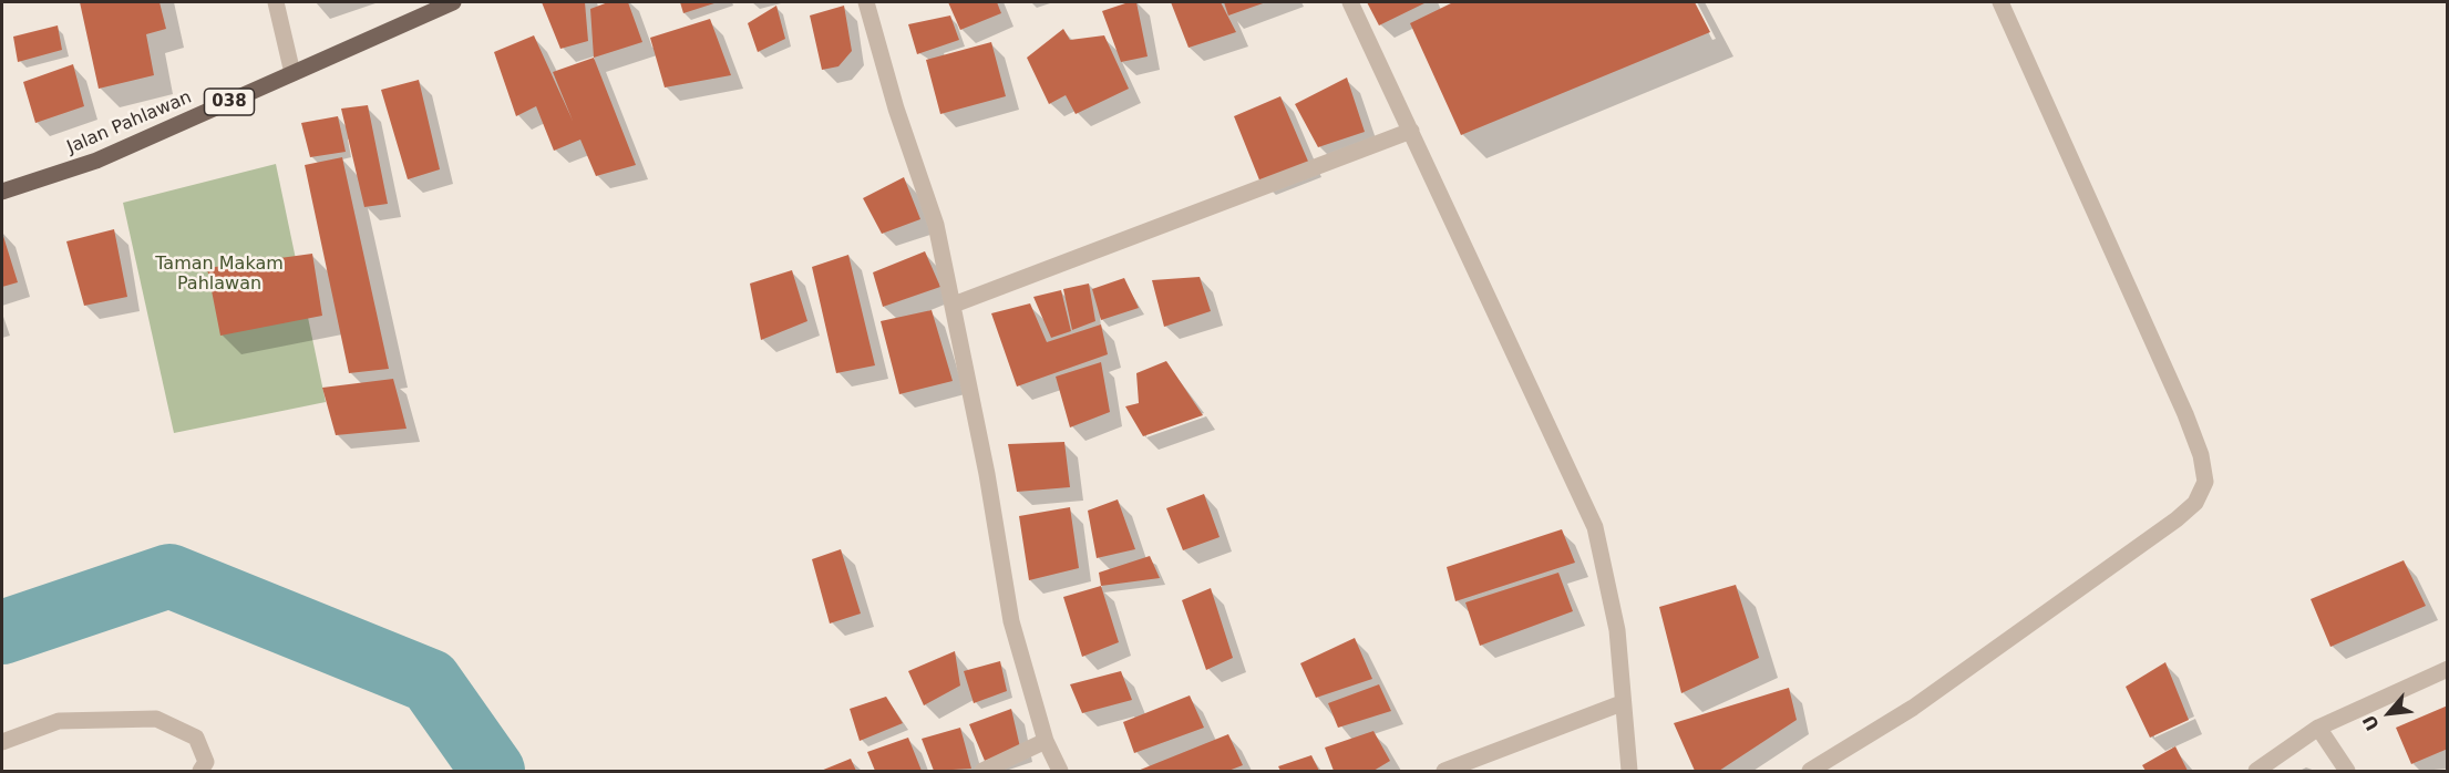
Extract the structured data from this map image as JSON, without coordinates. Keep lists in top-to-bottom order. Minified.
{"streets":{"main road":["038","Jalan Pahlawan"]},"parks":["Taman Makam Pahlawan"],"north":"bottom left"}
